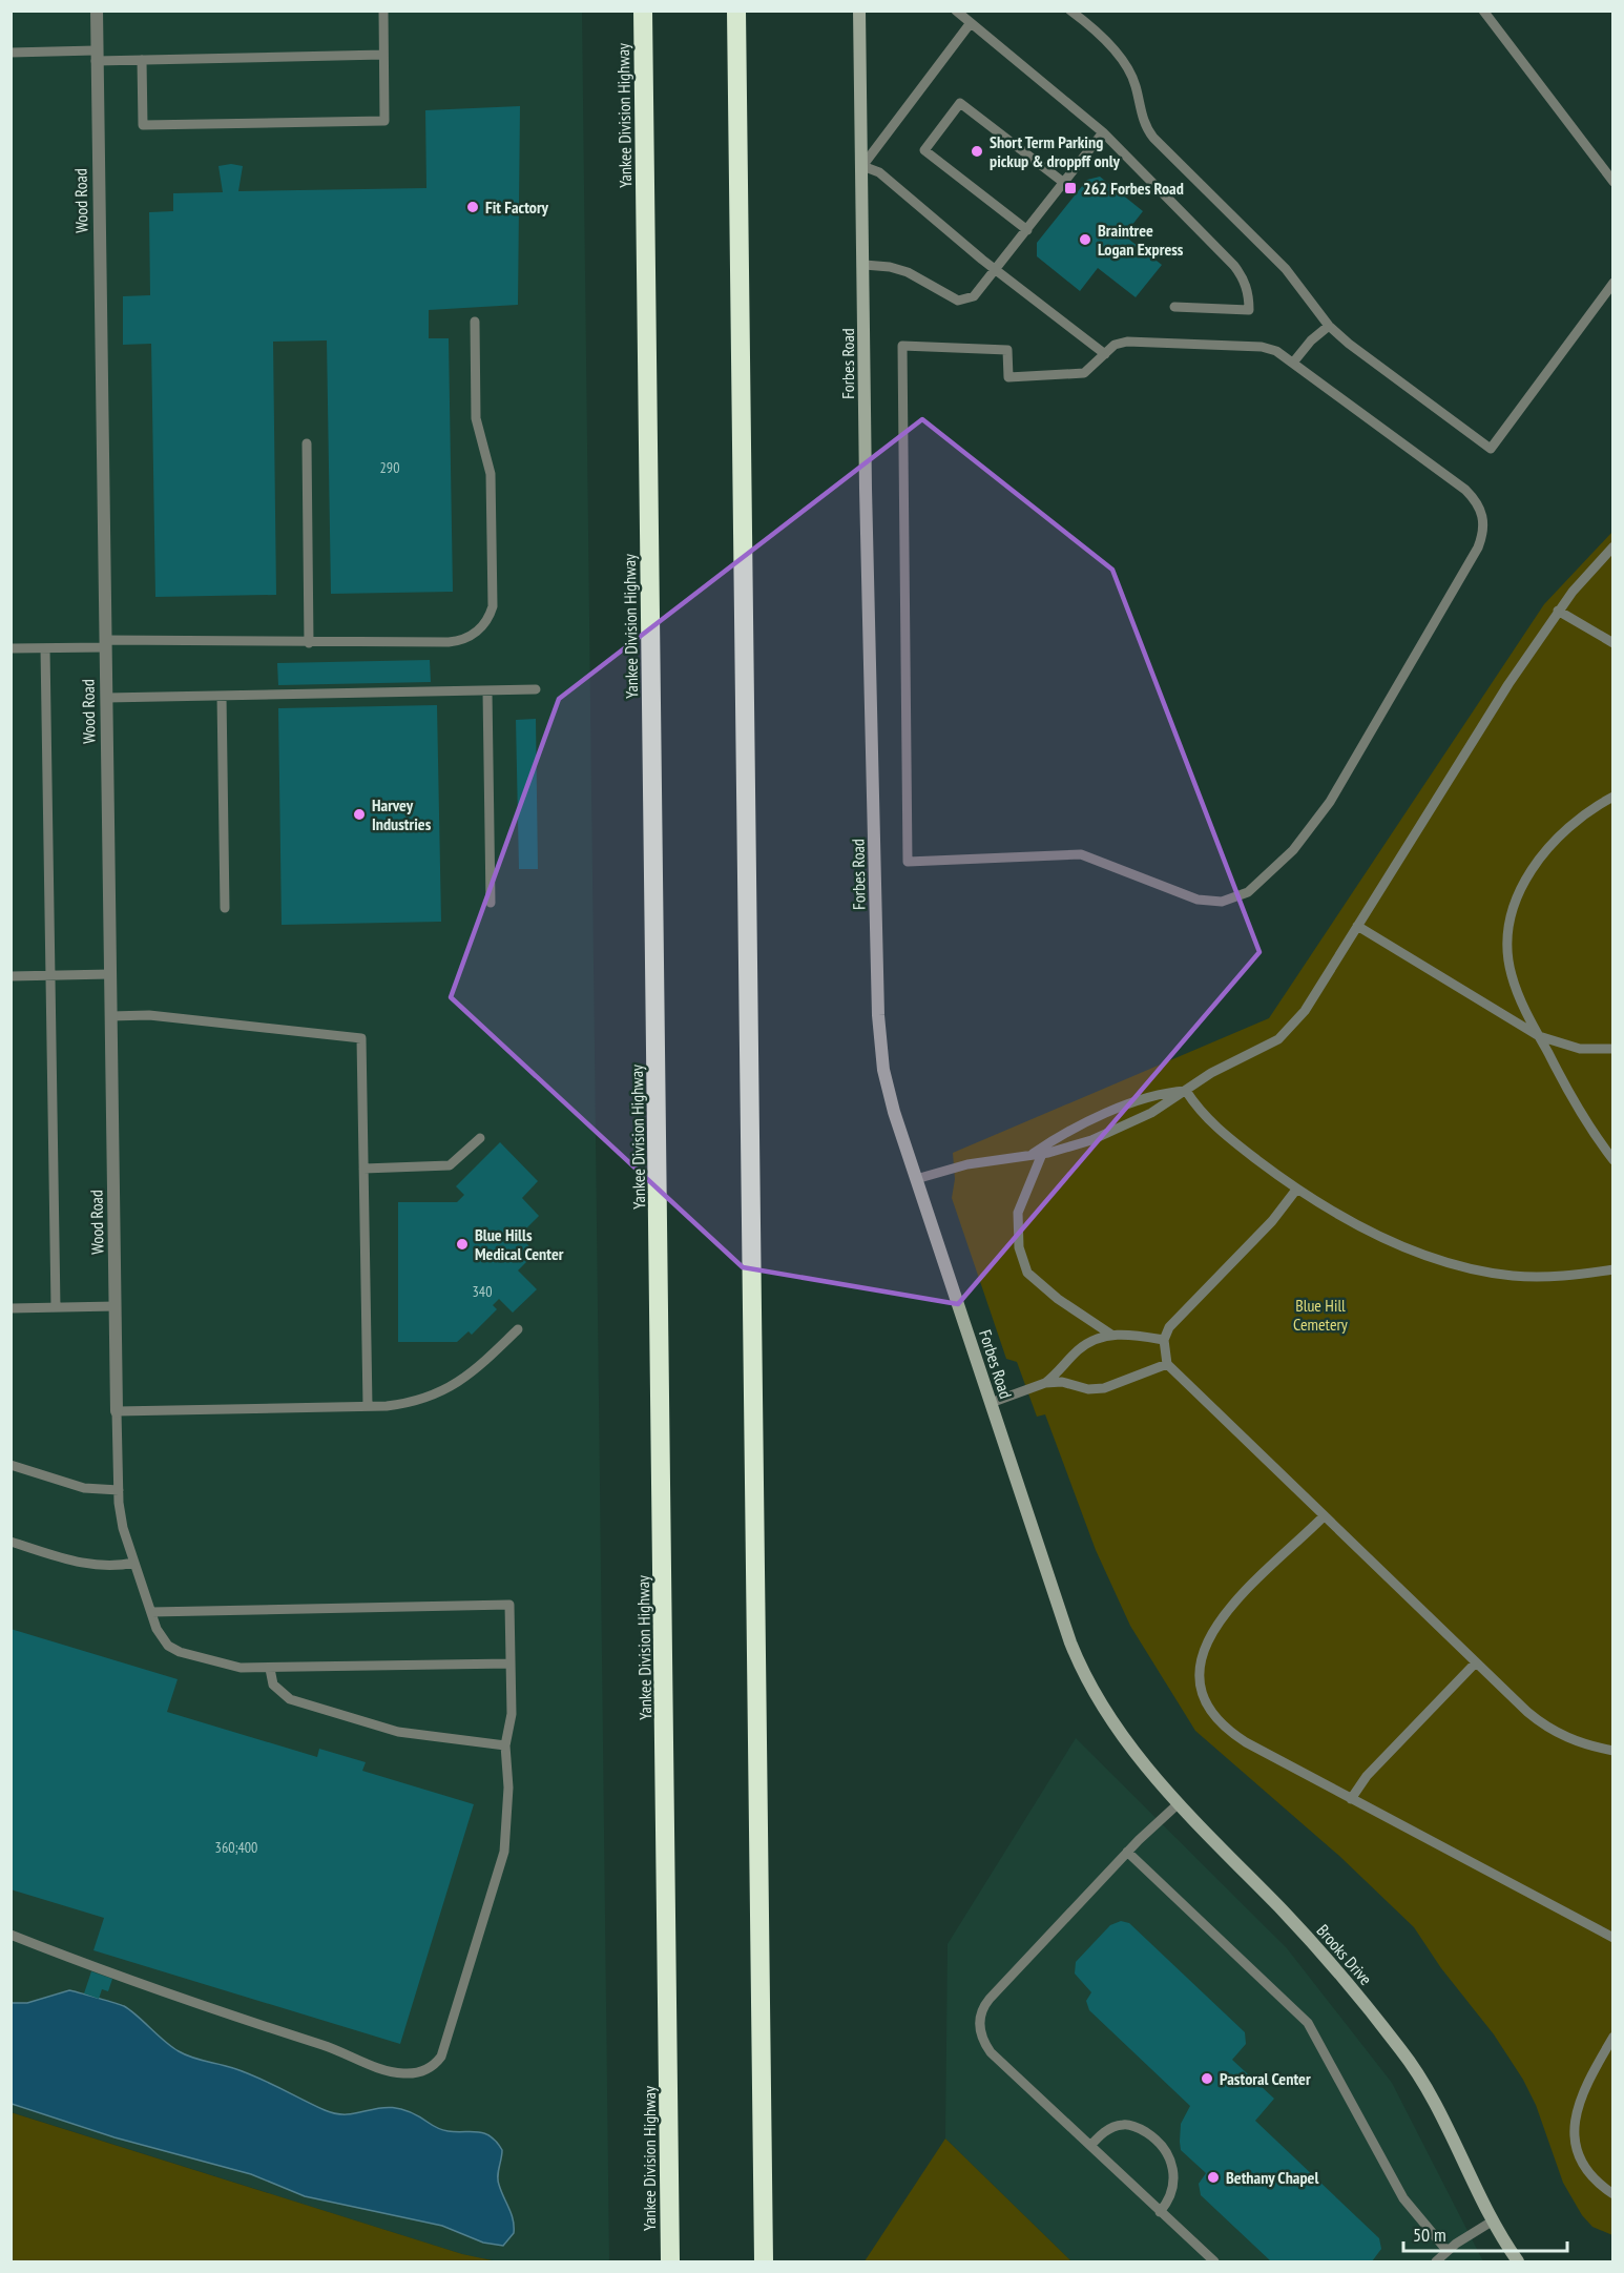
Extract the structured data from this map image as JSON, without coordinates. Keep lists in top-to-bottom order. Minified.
{"streets":{"highway":["Yankee Division Highway"],"street":["Wood Road","Forbes Road","Brooks Drive"]},"crossings":[["Forbes Road","Brooks Drive"]],"parks":["Blue Hill Cemetery"],"places":{"other":["Short Term Parking pickup & droppff only","Fit Factory","Braintree Logan Express","Harvey Industries","Blue Hills Medical Center","Pastoral Center","Bethany Chapel"],"transit":["262 Forbes Road"]},"house_numbers":["290","340","360;400"],"scale_bar":"50 m"}
